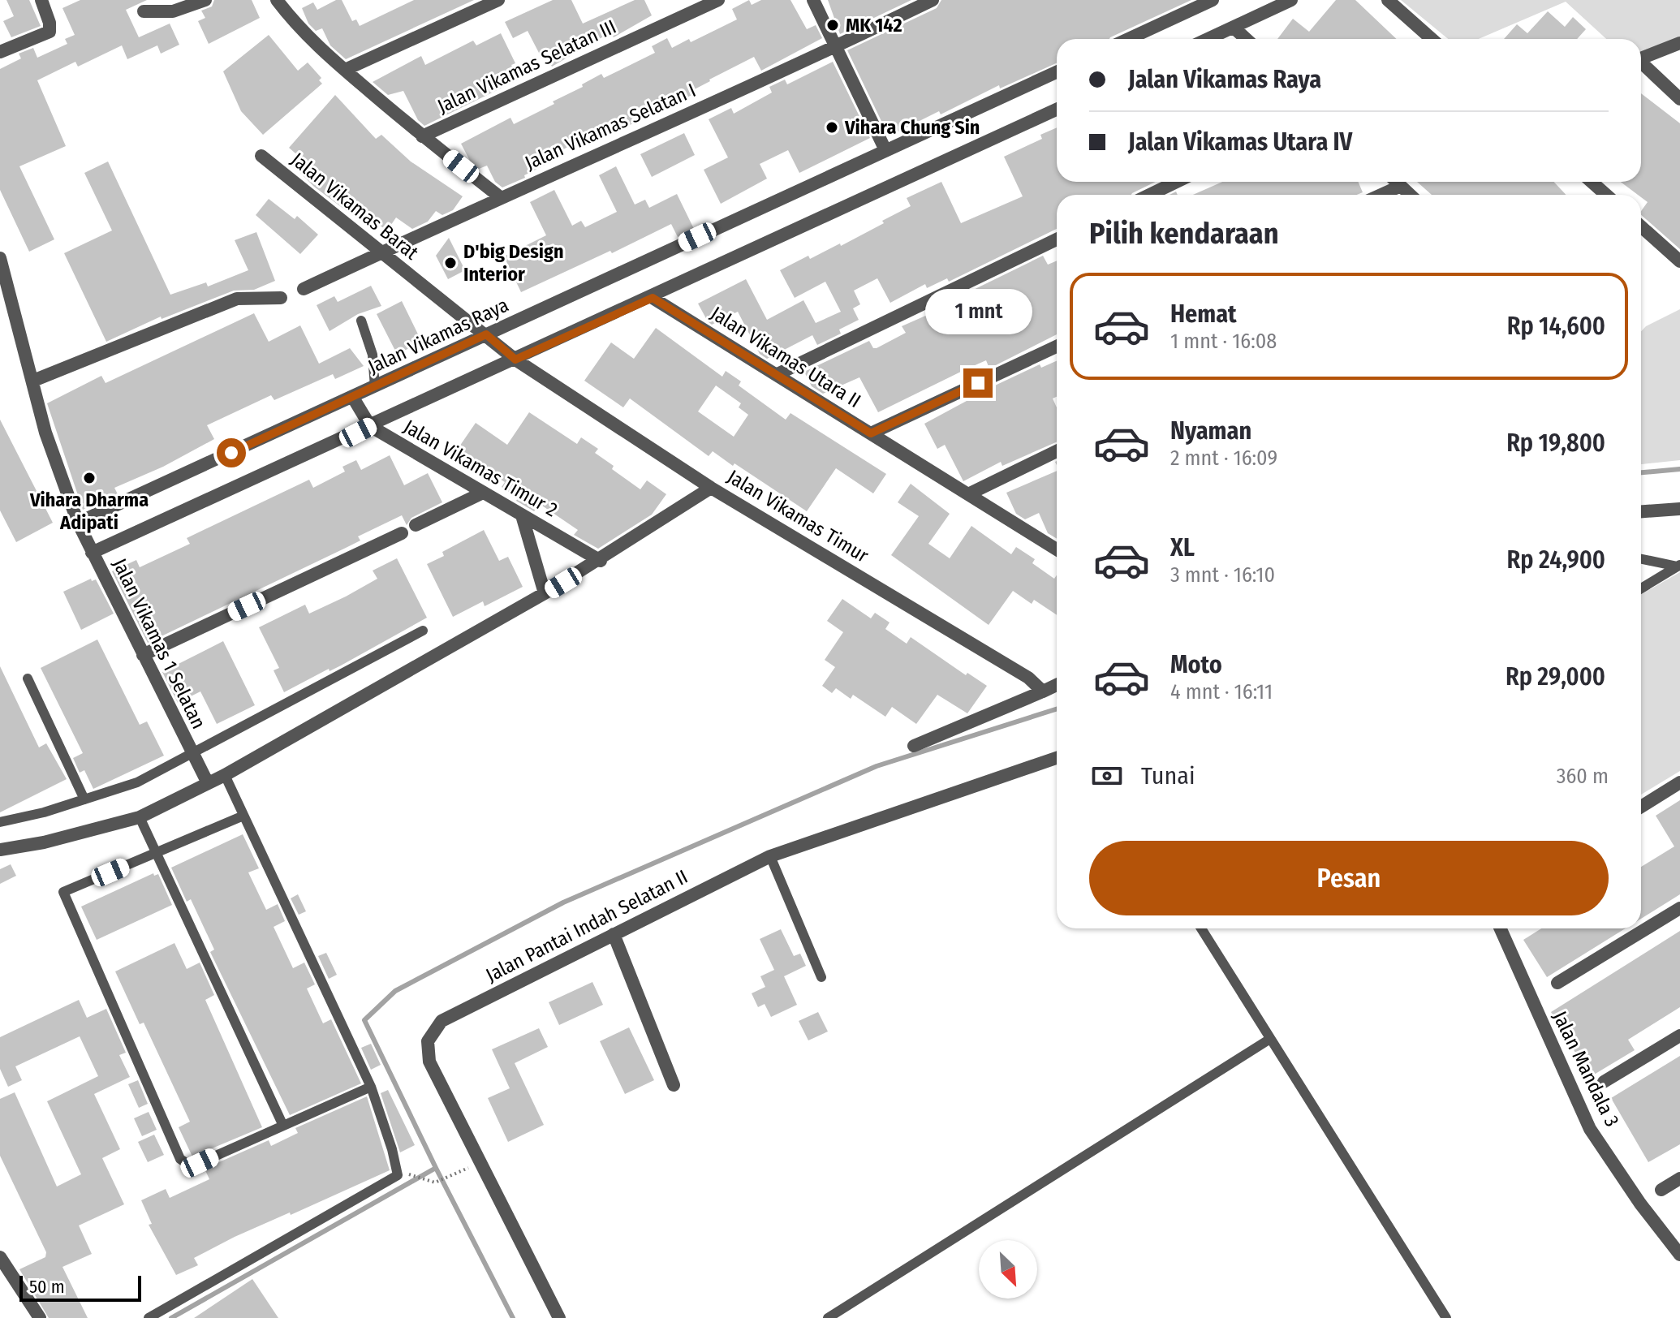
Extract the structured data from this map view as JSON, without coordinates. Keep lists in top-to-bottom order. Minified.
{"streets":{"street":["Jalan Vikamas Selatan III","Jalan Vikamas Selatan I","Jalan Vikamas Barat","Jalan Vikamas Raya","Jalan Vikamas Utara II","Jalan Vikamas Timur 2","Jalan Vikamas Timur","Jalan Vikamas 1 Selatan","Jalan Pantai Indah Selatan II","Jalan Mandala 3"]},"crossings":[["Jalan Vikamas Selatan I","Jalan Vikamas Barat"],["Jalan Vikamas Barat","Jalan Vikamas Raya"],["Jalan Vikamas Barat","Jalan Vikamas Timur"],["Jalan Vikamas Raya","Jalan Vikamas 1 Selatan"]],"places":["MK 142","Vihara Chung Sin","D'big Design Interior","Vihara Dharma Adipati"],"scale_bar":"50 m","north":"bottom right","page":{"banner":["Jalan Vikamas Raya","Jalan Vikamas Utara IV"],"heading":"Pilih kendaraan","list":[{"name":"Hemat","note":"1 mnt · 16:08","value":"Rp 14,600"},{"name":"Nyaman","note":"2 mnt · 16:09","value":"Rp 19,800"},{"name":"XL","note":"3 mnt · 16:10","value":"Rp 24,900"},{"name":"Moto","note":"4 mnt · 16:11","value":"Rp 29,000"}],"bubble":"1 mnt","pay":["Tunai","360 m"],"buttons":"Pesan","scale":"50 m"}}
